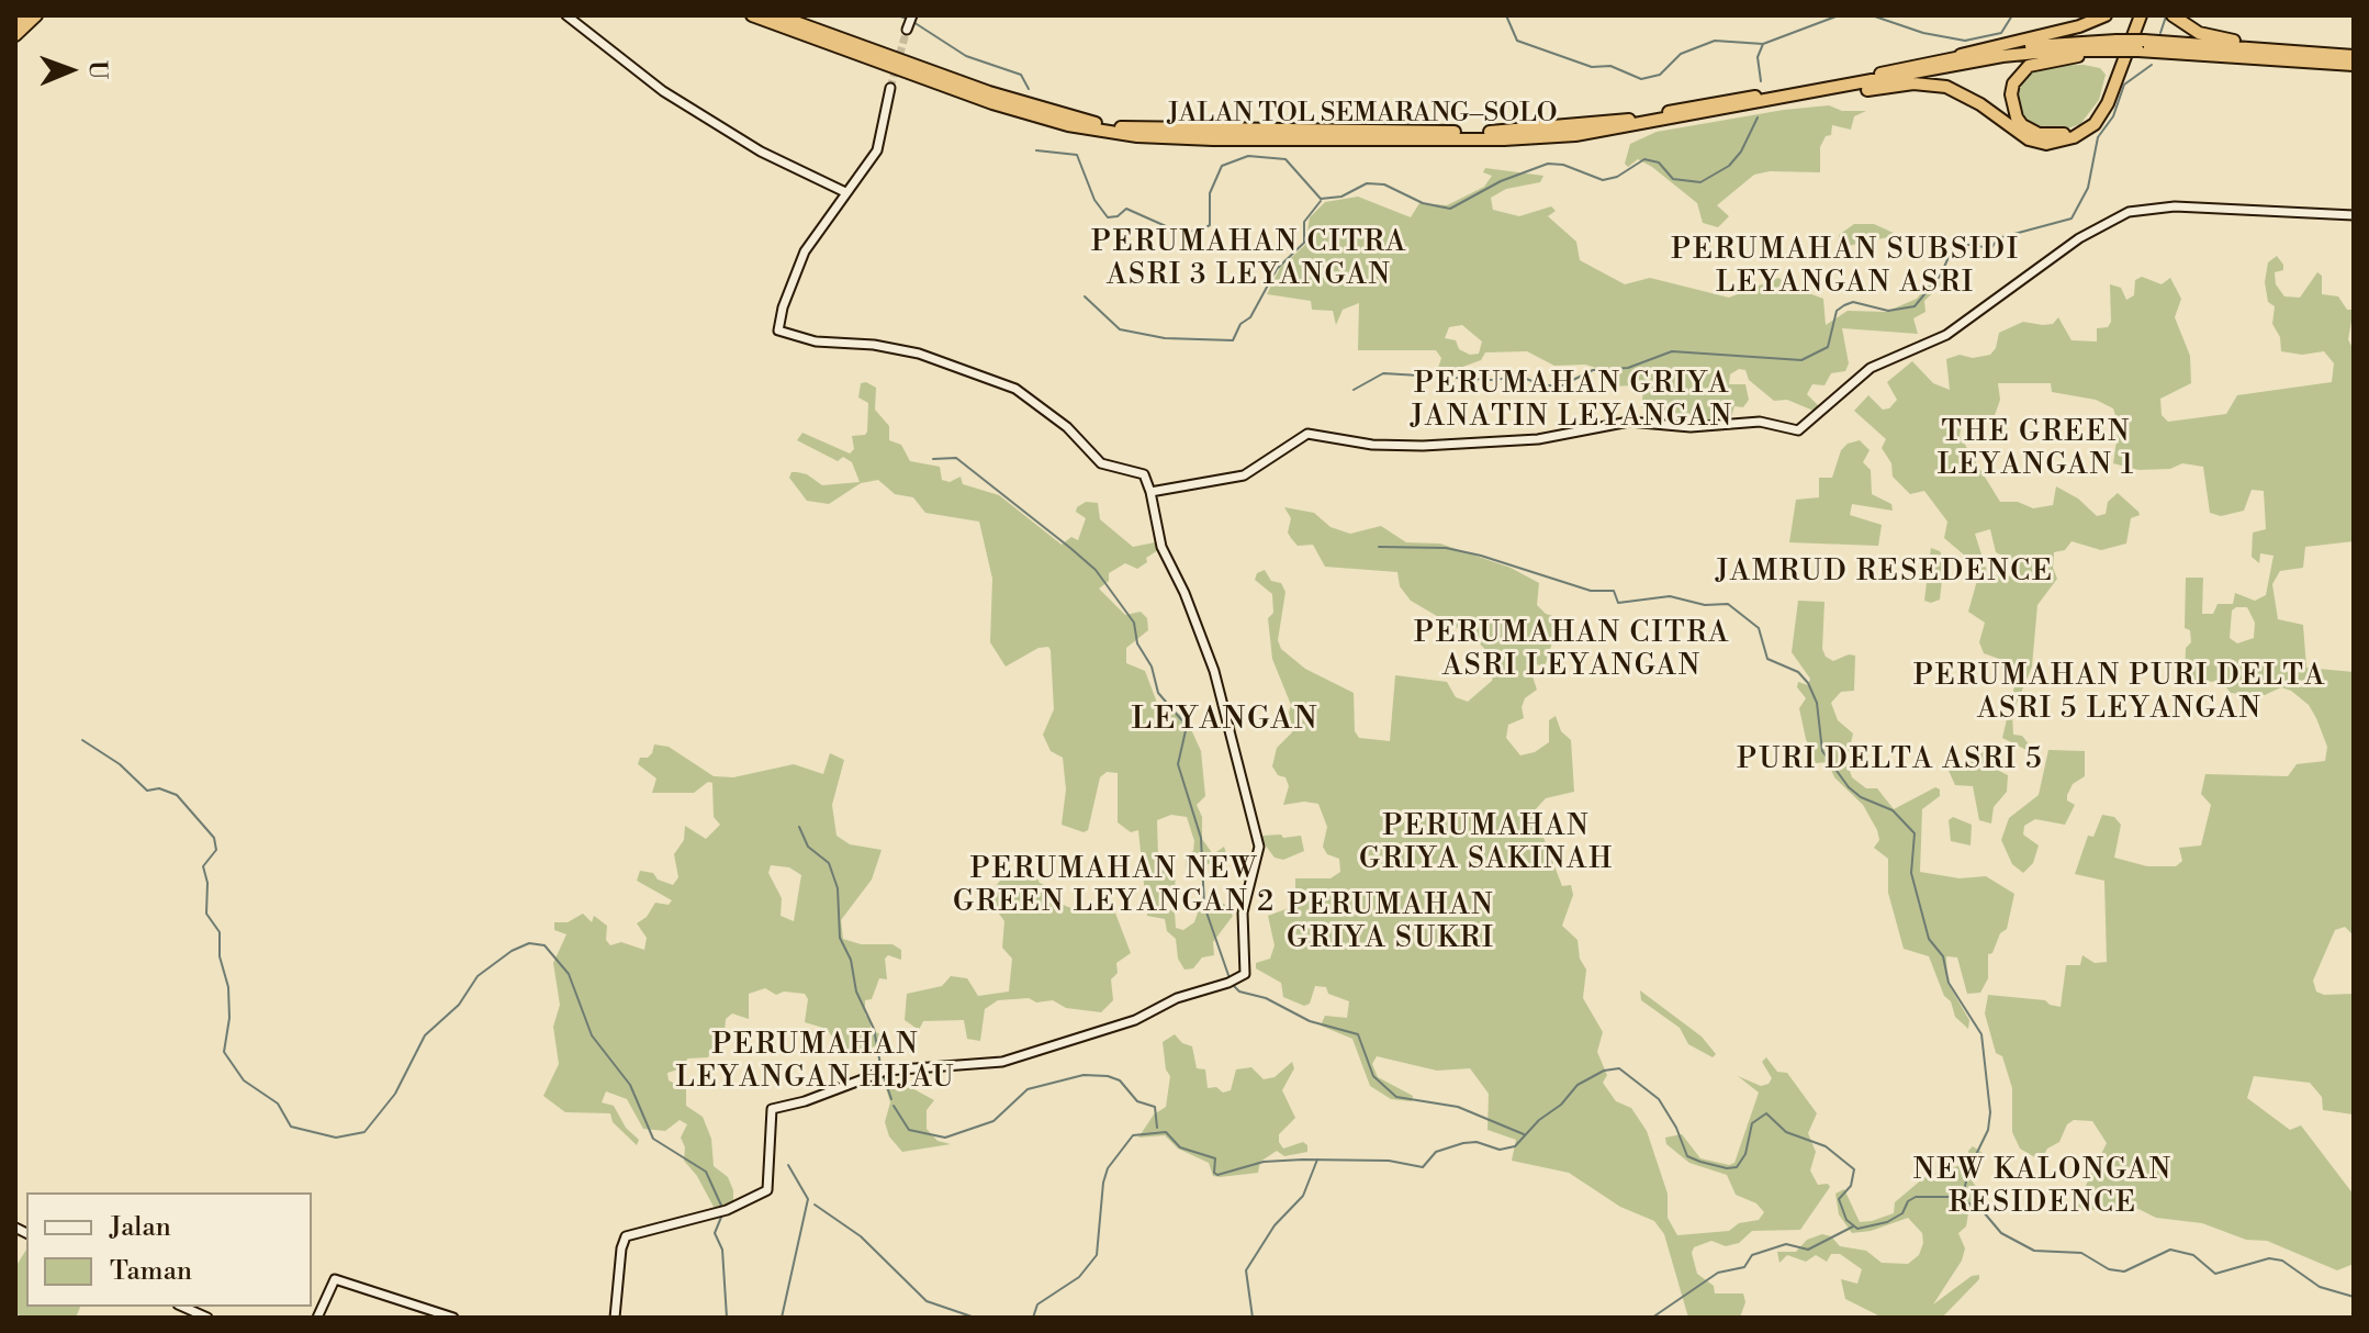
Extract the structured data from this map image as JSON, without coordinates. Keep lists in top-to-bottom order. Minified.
{"streets":{"highway":["JALAN TOL SEMARANG–SOLO"]},"districts":["PERUMAHAN CITRA ASRI 3 LEYANGAN","PERUMAHAN SUBSIDI LEYANGAN ASRI","PERUMAHAN GRIYA JANATIN LEYANGAN","THE GREEN LEYANGAN 1","JAMRUD RESEDENCE","PERUMAHAN CITRA ASRI LEYANGAN","PERUMAHAN PURI DELTA ASRI 5 LEYANGAN","LEYANGAN","PURI DELTA ASRI 5","PERUMAHAN GRIYA SAKINAH","PERUMAHAN NEW GREEN LEYANGAN 2","PERUMAHAN GRIYA SUKRI","PERUMAHAN LEYANGAN HIJAU","NEW KALONGAN RESIDENCE"],"legend":["Jalan","Taman"],"north":"right"}
